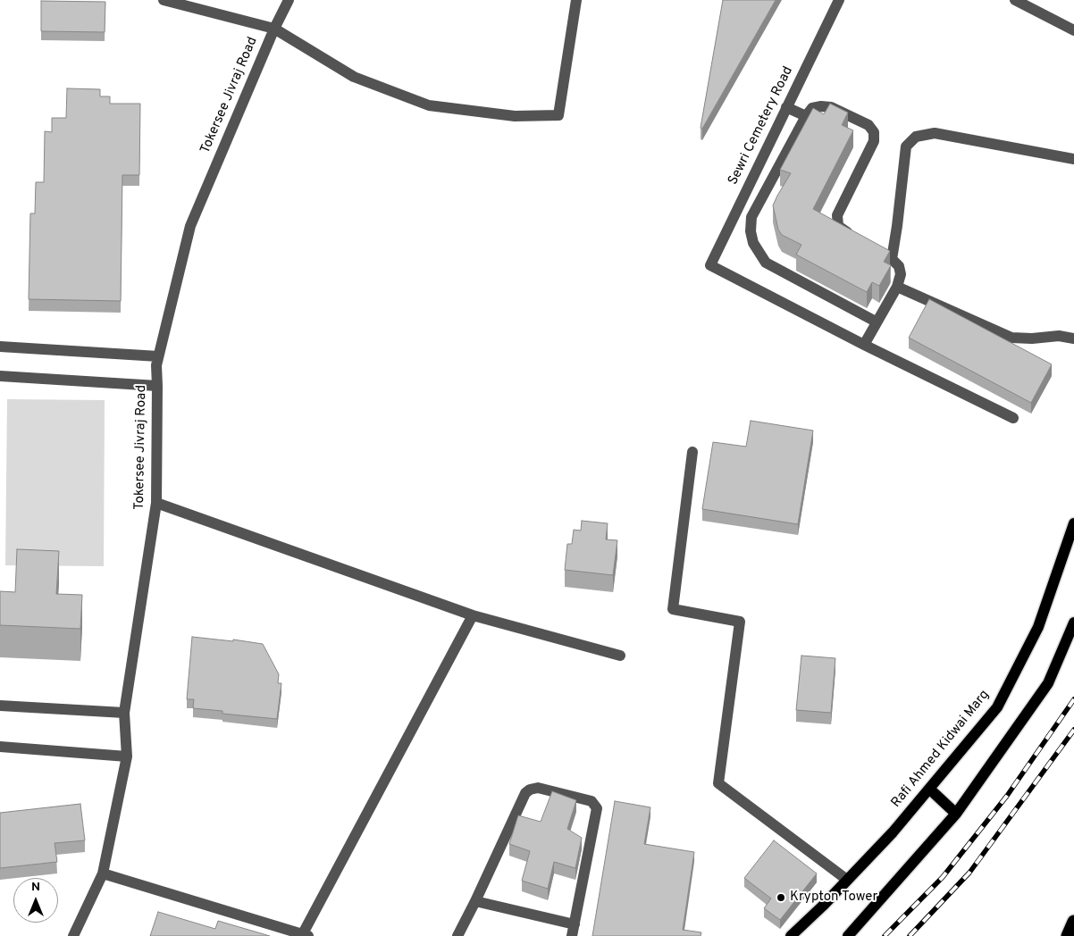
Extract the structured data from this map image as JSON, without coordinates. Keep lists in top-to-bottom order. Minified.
{"streets":{"main road":["Rafi Ahmed Kidwai Marg"],"street":["Tokersee Jivraj Road","Sewri Cemetery Road"]},"places":["Krypton Tower"],"north":"top"}
